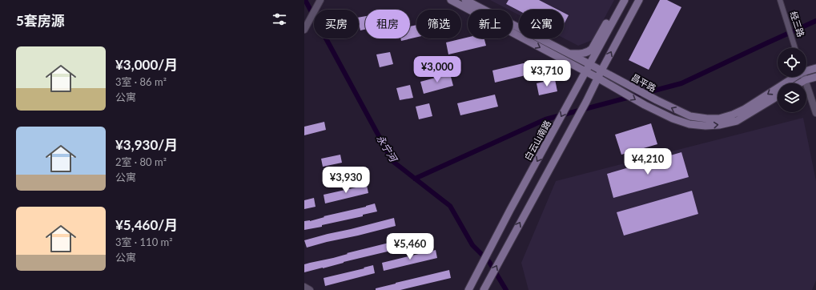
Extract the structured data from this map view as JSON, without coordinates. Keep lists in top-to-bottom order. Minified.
{"streets":{"main road":["昌平路","白云山南路"],"street":["经三路"]},"crossings":[["昌平路","白云山南路"]],"water":["永宁河"],"page":{"heading":"5套房源","chip":["买房","租房","筛选","新上","公寓"],"list":[{"name":"¥3,000/月","note":"3室 · 86 m² · 公寓"},{"name":"¥3,930/月","note":"2室 · 80 m² · 公寓"},{"name":"¥5,460/月","note":"3室 · 110 m² · 公寓"}],"price":["¥3,000","¥3,710","¥4,210","¥3,930","¥5,460"]}}
